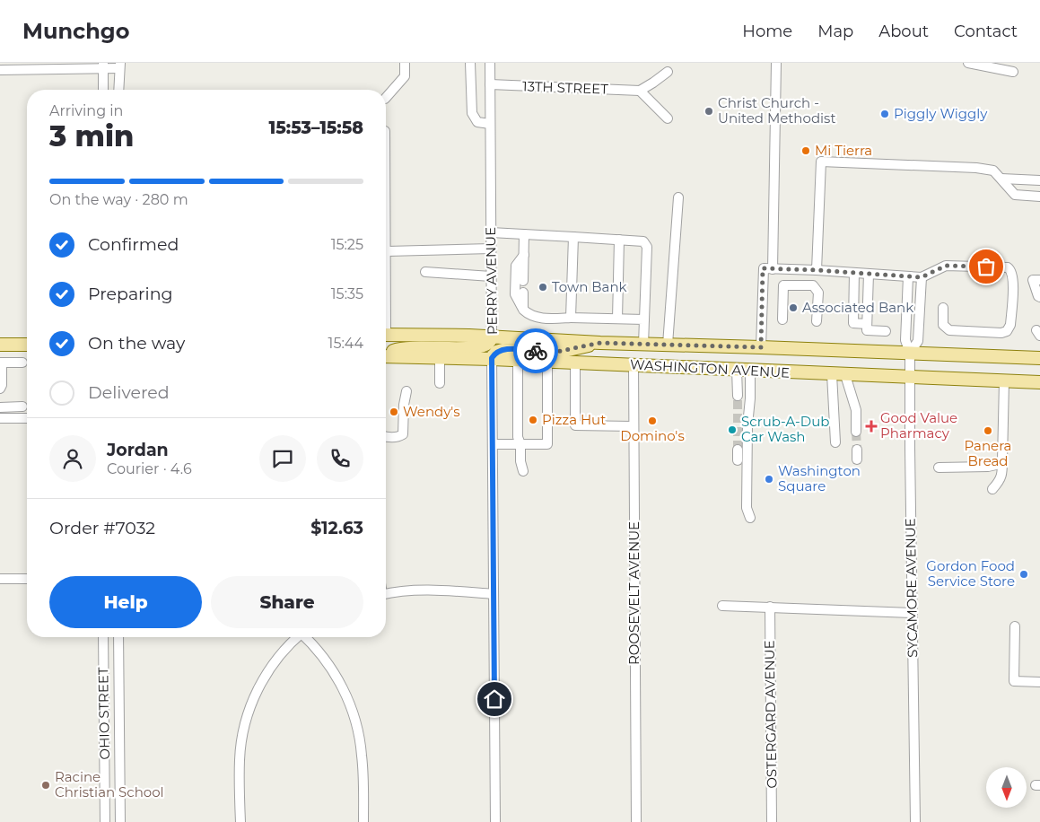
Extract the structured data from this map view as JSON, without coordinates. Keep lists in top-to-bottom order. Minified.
{"streets":{"main road":["WASHINGTON AVENUE"],"street":["13TH STREET","PERRY AVENUE","SYCAMORE AVENUE","ROOSEVELT AVENUE","OHIO STREET","OSTERGARD AVENUE"]},"crossings":[["13TH STREET","PERRY AVENUE"],["PERRY AVENUE","WASHINGTON AVENUE"],["WASHINGTON AVENUE","SYCAMORE AVENUE"],["WASHINGTON AVENUE","ROOSEVELT AVENUE"]],"places":{"other":["Christ Church - United Methodist","Piggly Wiggly","Mi Tierra","Town Bank","Associated Bank","Wendy's","Pizza Hut","Domino's","Scrub-A-Dub Car Wash","Panera Bread","Washington Square","Gordon Food Service Store","Racine Christian School"],"health":["Good Value Pharmacy"]},"north":"bottom","page":{"header":"Munchgo","nav":["Home","Map","About","Contact"],"heading":["3 min","Arriving in","15:53–15:58"],"panel":["Jordan","Courier · 4.6","Order #7032","$12.63"],"bar":"On the way · 280 m","list":[["Confirmed","15:25"],["Preparing","15:35"],["On the way","15:44"],"Delivered"],"buttons":["Help","Share"]}}
